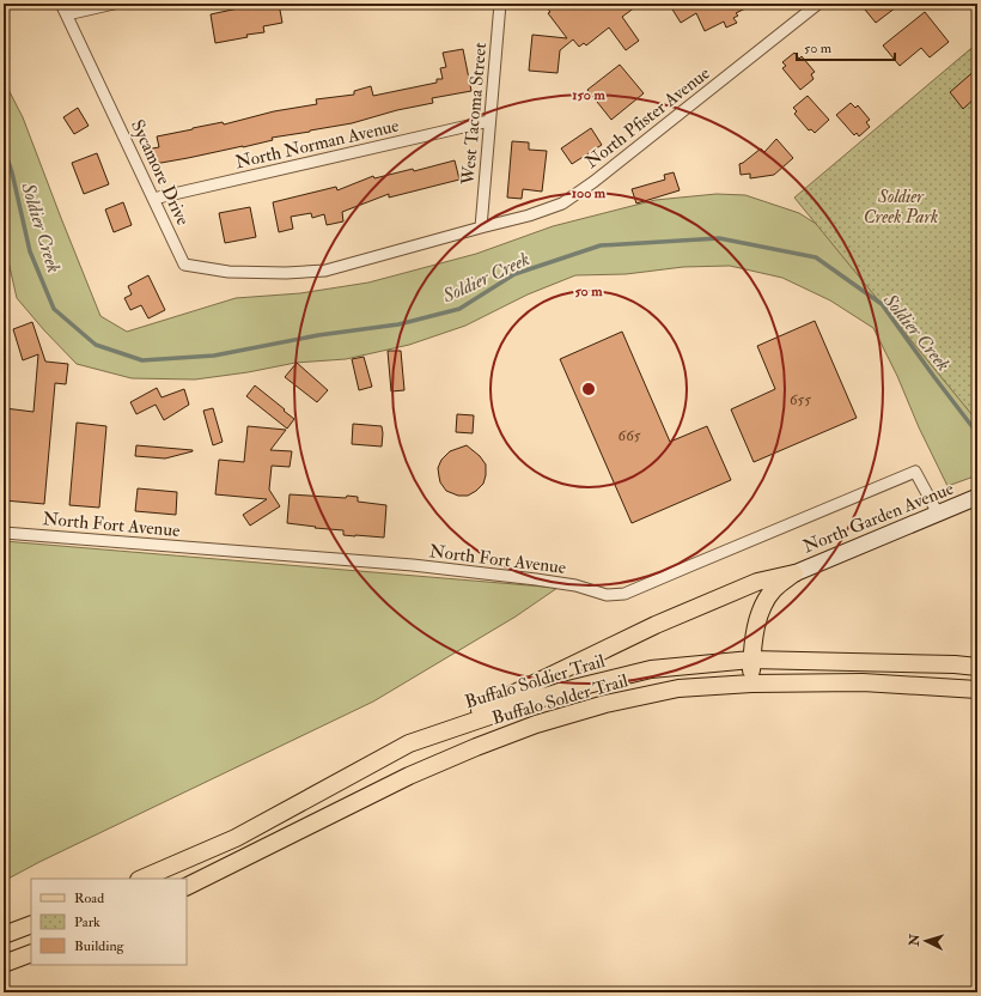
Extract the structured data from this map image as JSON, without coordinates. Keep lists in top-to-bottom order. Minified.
{"streets":{"main road":["Buffalo Soldier Trail","Buffalo Solder Trail"],"street":["West Tacoma Street","North Pfister Avenue","North Norman Avenue","Sycamore Drive","North Garden Avenue","North Fort Avenue"]},"crossings":[["West Tacoma Street","North Pfister Avenue"],["West Tacoma Street","North Norman Avenue"],["North Pfister Avenue","Sycamore Drive"],["North Norman Avenue","Sycamore Drive"],["North Garden Avenue","North Fort Avenue"]],"water":["Soldier Creek"],"parks":["Soldier Creek Park"],"house_numbers":["655","665"],"legend":["Road","Park","Building"],"scale_bar":"50 m","north":"left","rings":["150 m","100 m","50 m"]}
